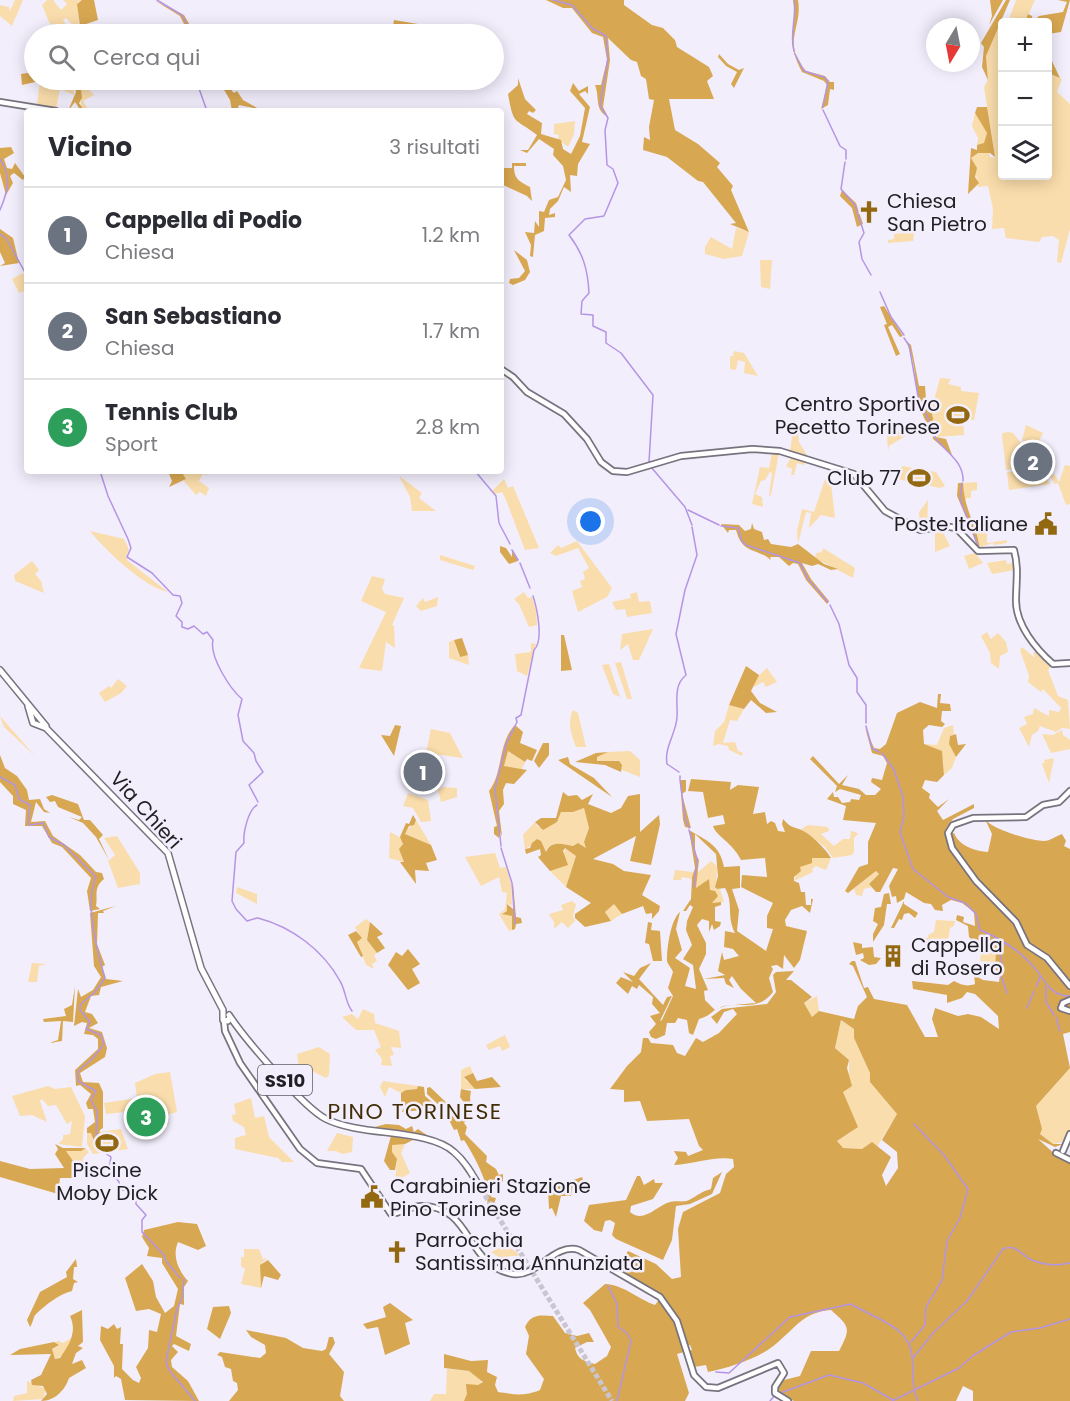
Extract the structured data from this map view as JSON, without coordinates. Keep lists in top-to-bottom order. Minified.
{"streets":{"main road":["Via Chieri","SS10"]},"crossings":[["Via Chieri","SS10"]],"districts":["PINO TORINESE"],"places":{"church":["Chiesa San Pietro","Parrocchia Santissima Annunziata"],"sports":["Centro Sportivo Pecetto Torinese","Club 77","Piscine Moby Dick"],"public building":["Poste Italiane","Carabinieri Stazione Pino Torinese"],"building":["Cappella di Rosero"]},"north":"bottom","page":{"map_buttons":["+","−"],"search":"Cerca qui","heading":["Vicino","3 risultati"],"list":[{"mark":"1","name":"Cappella di Podio","note":"Chiesa","value":"1.2 km"},{"mark":"2","name":"San Sebastiano","note":"Chiesa","value":"1.7 km"},{"mark":"3","name":"Tennis Club","note":"Sport","value":"2.8 km"}],"pins":["2","1","3"]}}
